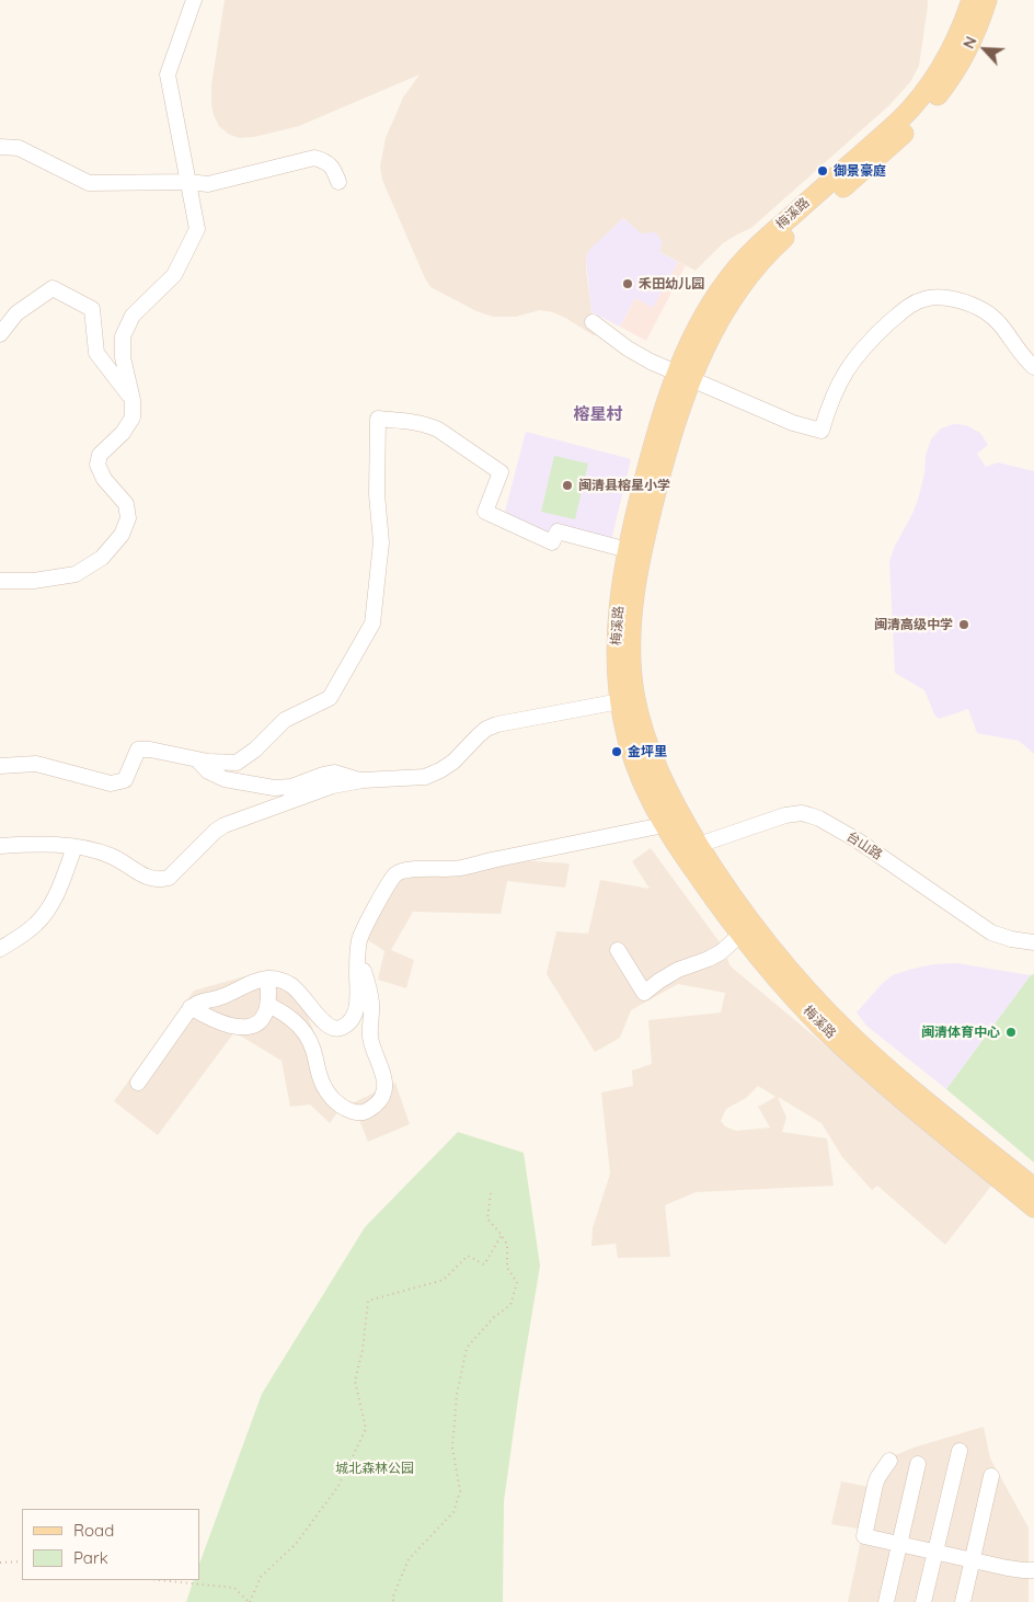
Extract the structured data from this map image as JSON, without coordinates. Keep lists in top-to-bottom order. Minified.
{"streets":{"main road":["梅溪路"],"street":["台山路"]},"crossings":[["梅溪路","台山路"]],"districts":["榕星村"],"parks":["城北森林公园"],"places":["御景豪庭","禾田幼儿园","闽清县榕星小学","闽清高级中学","金坪里","闽清体育中心"],"legend":["Road","Park"],"north":"top left"}
